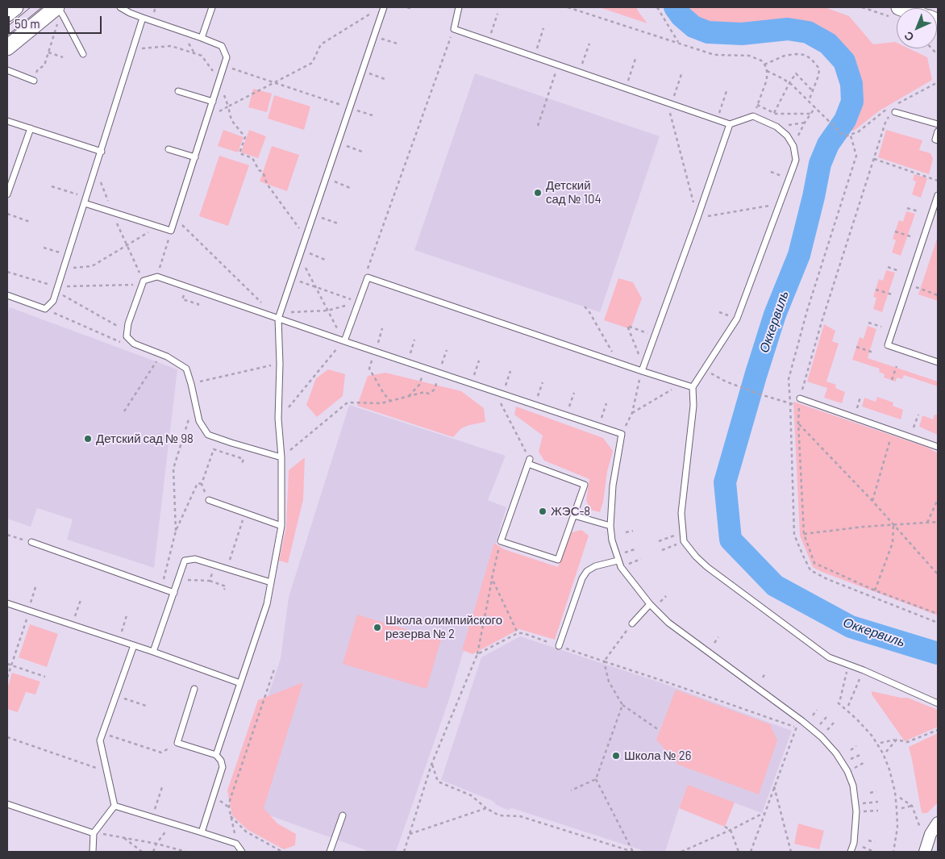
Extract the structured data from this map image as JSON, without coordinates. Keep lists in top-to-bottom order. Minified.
{"water":["Оккервиль"],"places":["Детский сад № 104","Детский сад № 98","ЖЭС-8","Школа олимпийского резерва № 2","Школа № 26"],"scale_bar":"50 m","north":"bottom left"}
